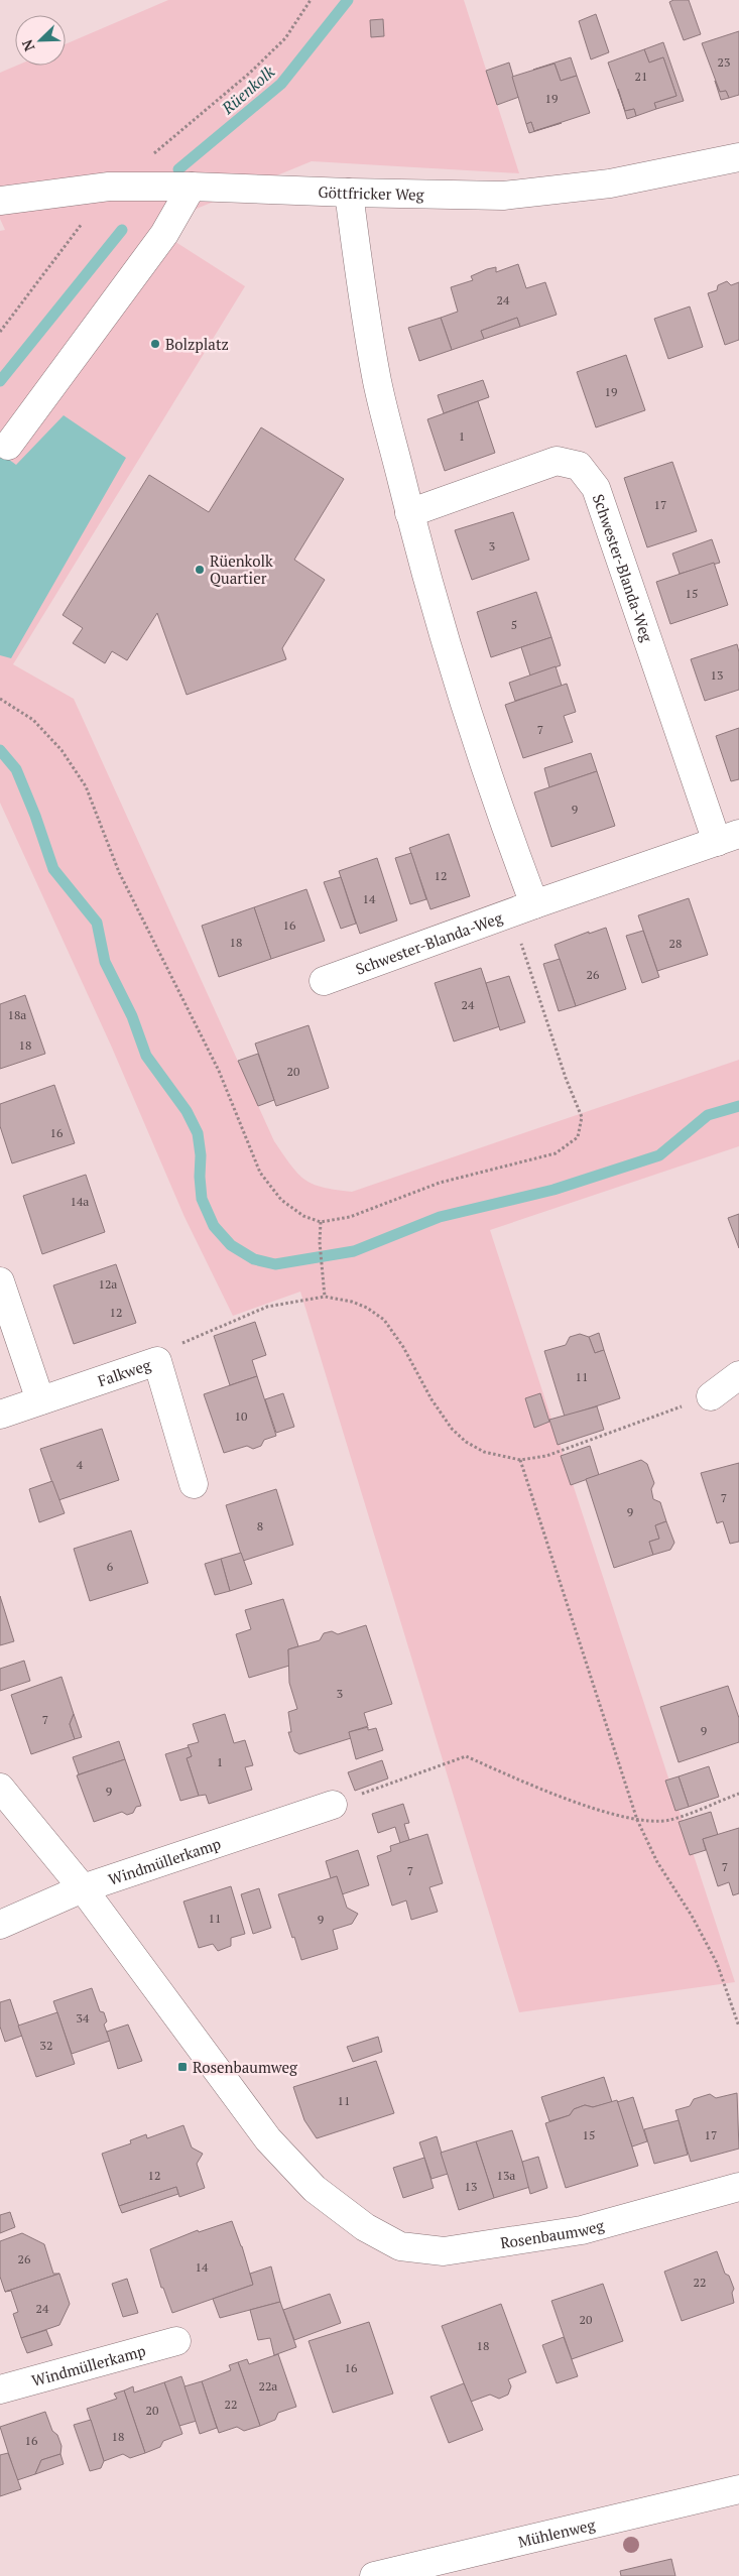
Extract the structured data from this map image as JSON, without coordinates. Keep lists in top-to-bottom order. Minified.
{"streets":{"street":["Göttfricker Weg","Schwester-Blanda-Weg","Falkweg","Windmüllerkamp","Rosenbaumweg","Mühlenweg"]},"crossings":[["Windmüllerkamp","Rosenbaumweg"]],"water":["Rüenkolk"],"places":{"other":["Bolzplatz","Rüenkolk Quartier"],"transit":["Rosenbaumweg"]},"house_numbers":["23","21","19","24","19","1","17","3","15","5","13","7","9","12","14","16","18","28","26","24","18a","18","20","16","14a","12a","12","11","10","4","7","9","8","6","3","7","9","1","9","7","7","11","9","34","32","11","15","17","12","13a","13","26","14","22","24","20","18","16","22a","22","20","18","16"],"north":"bottom left"}
